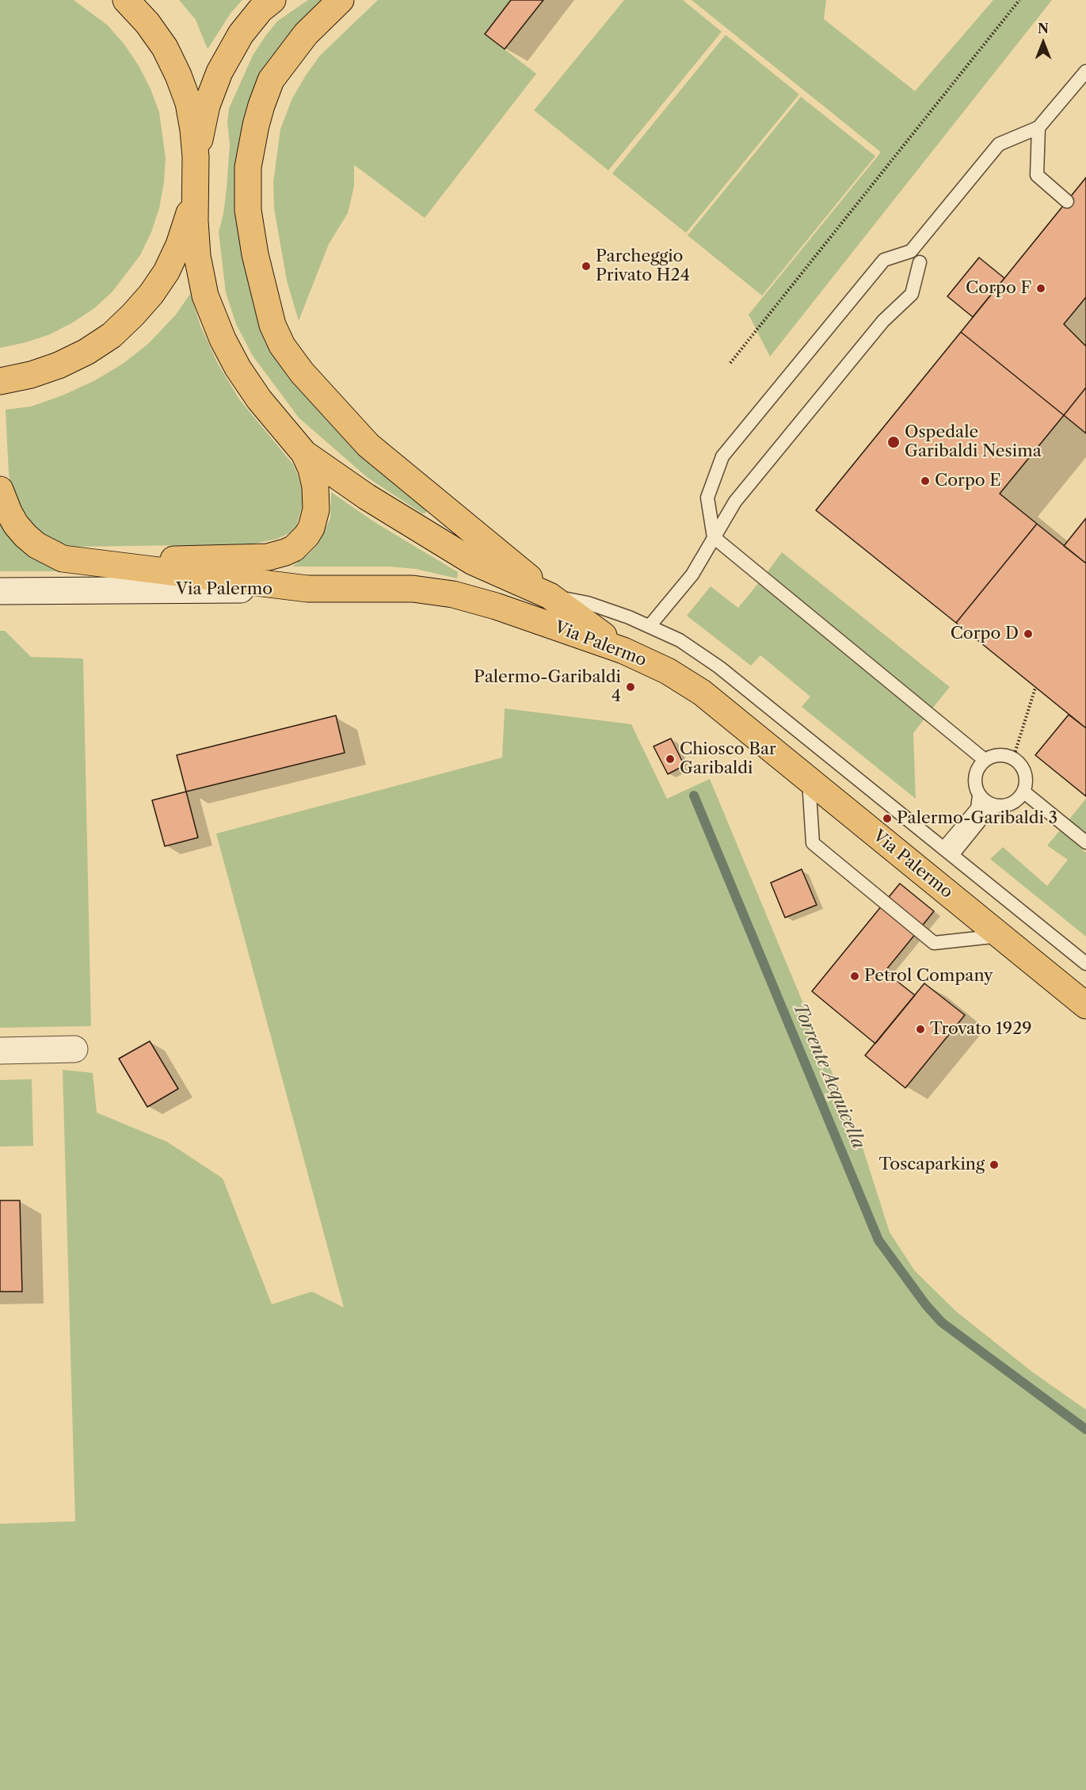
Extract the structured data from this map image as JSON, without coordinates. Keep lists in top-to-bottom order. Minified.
{"streets":{"main road":["Via Palermo"]},"water":["Torrente Acquicella"],"places":["Parcheggio Privato H24","Corpo F","Ospedale Garibaldi Nesima","Corpo E","Corpo D","Palermo-Garibaldi 4","Chiosco Bar Garibaldi","Palermo-Garibaldi 3","Petrol Company","Trovato 1929","Toscaparking"],"north":"top"}
